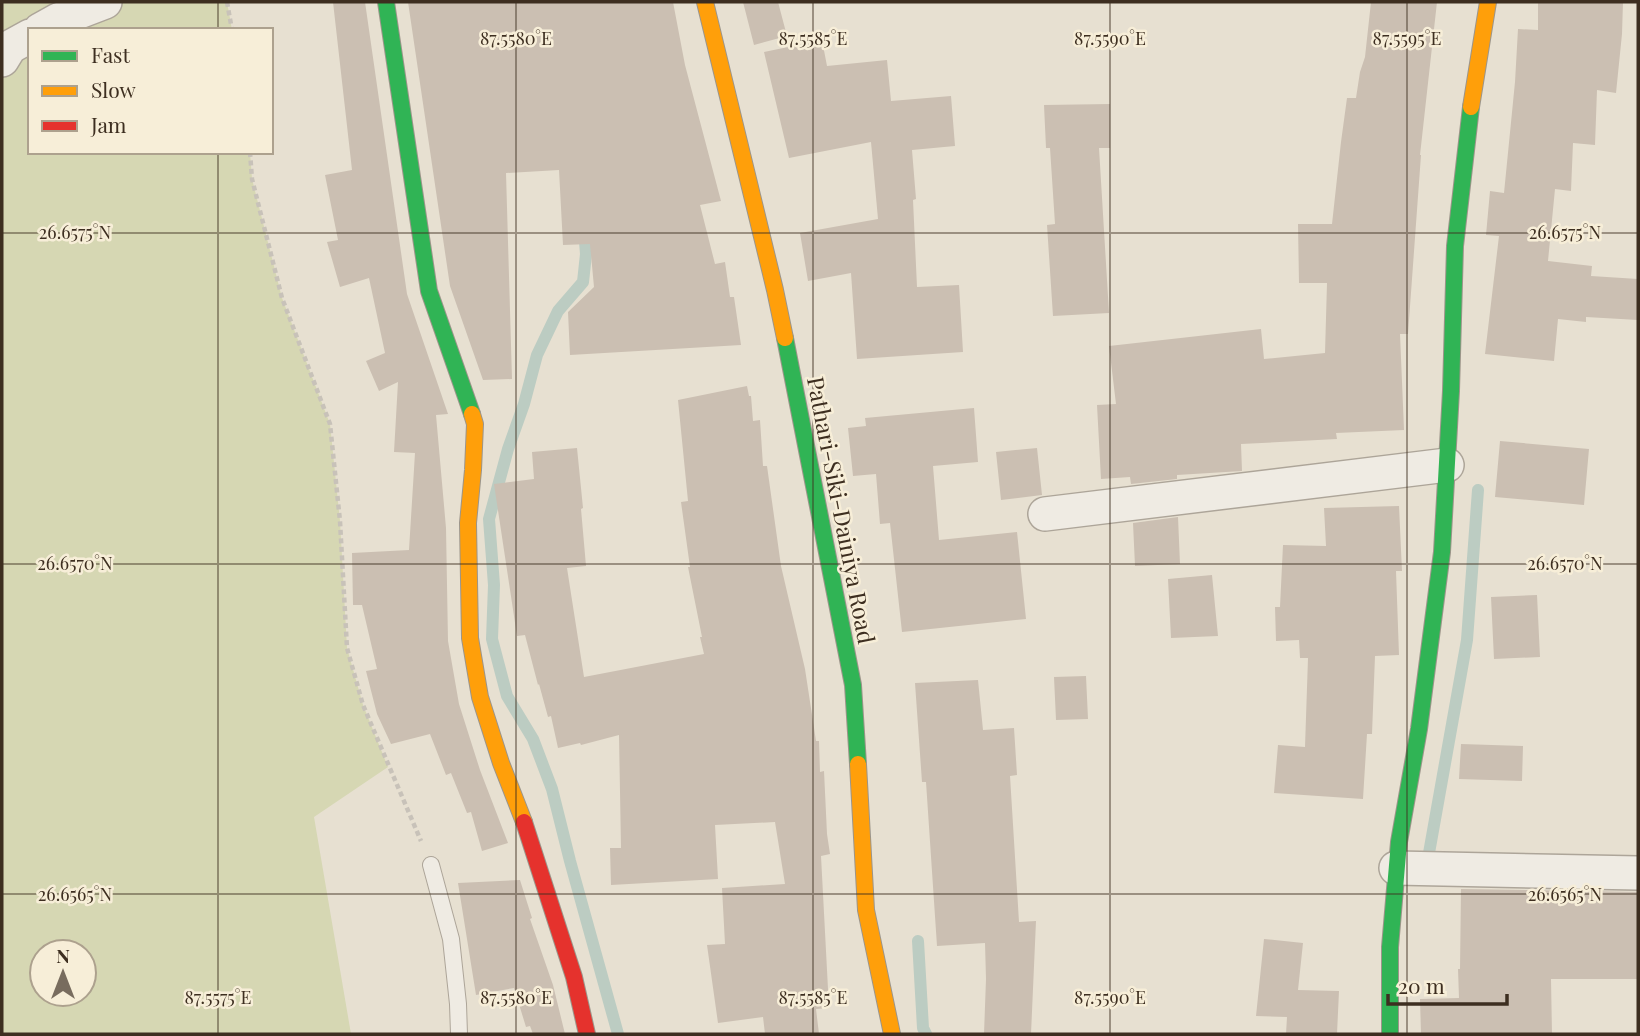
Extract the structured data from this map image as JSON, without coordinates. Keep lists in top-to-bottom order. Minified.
{"streets":{"street":["Pathari-Siki-Dainiya Road"]},"legend":["Fast","Slow","Jam"],"scale_bar":"20 m","north":"top","coordinates":["87.5580°E","87.5585°E","87.5590°E","87.5595°E","26.6575°N","26.6570°N","26.6565°N","87.5575°E"]}
